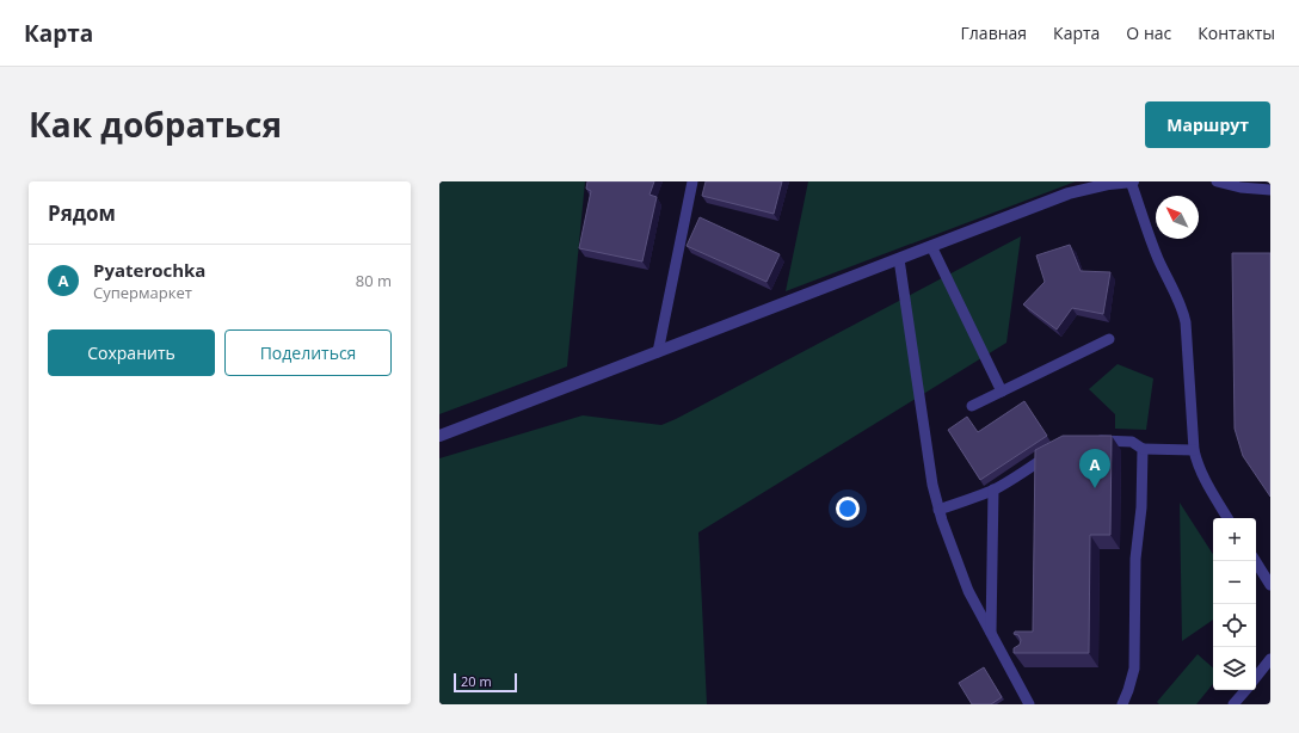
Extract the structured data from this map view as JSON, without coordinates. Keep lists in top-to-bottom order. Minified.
{"scale_bar":"20 m","north":"top left","page":{"header":"Карта","nav":["Главная","Карта","О нас","Контакты"],"title":"Как добраться","buttons":["Маршрут",["Сохранить","Поделиться"]],"heading":"Рядом","list":[{"mark":"A","name":"Pyaterochka","note":"Супермаркет","value":"80 m"}],"pins":"A","map_buttons":["+","−"],"scale":"20 m"}}
